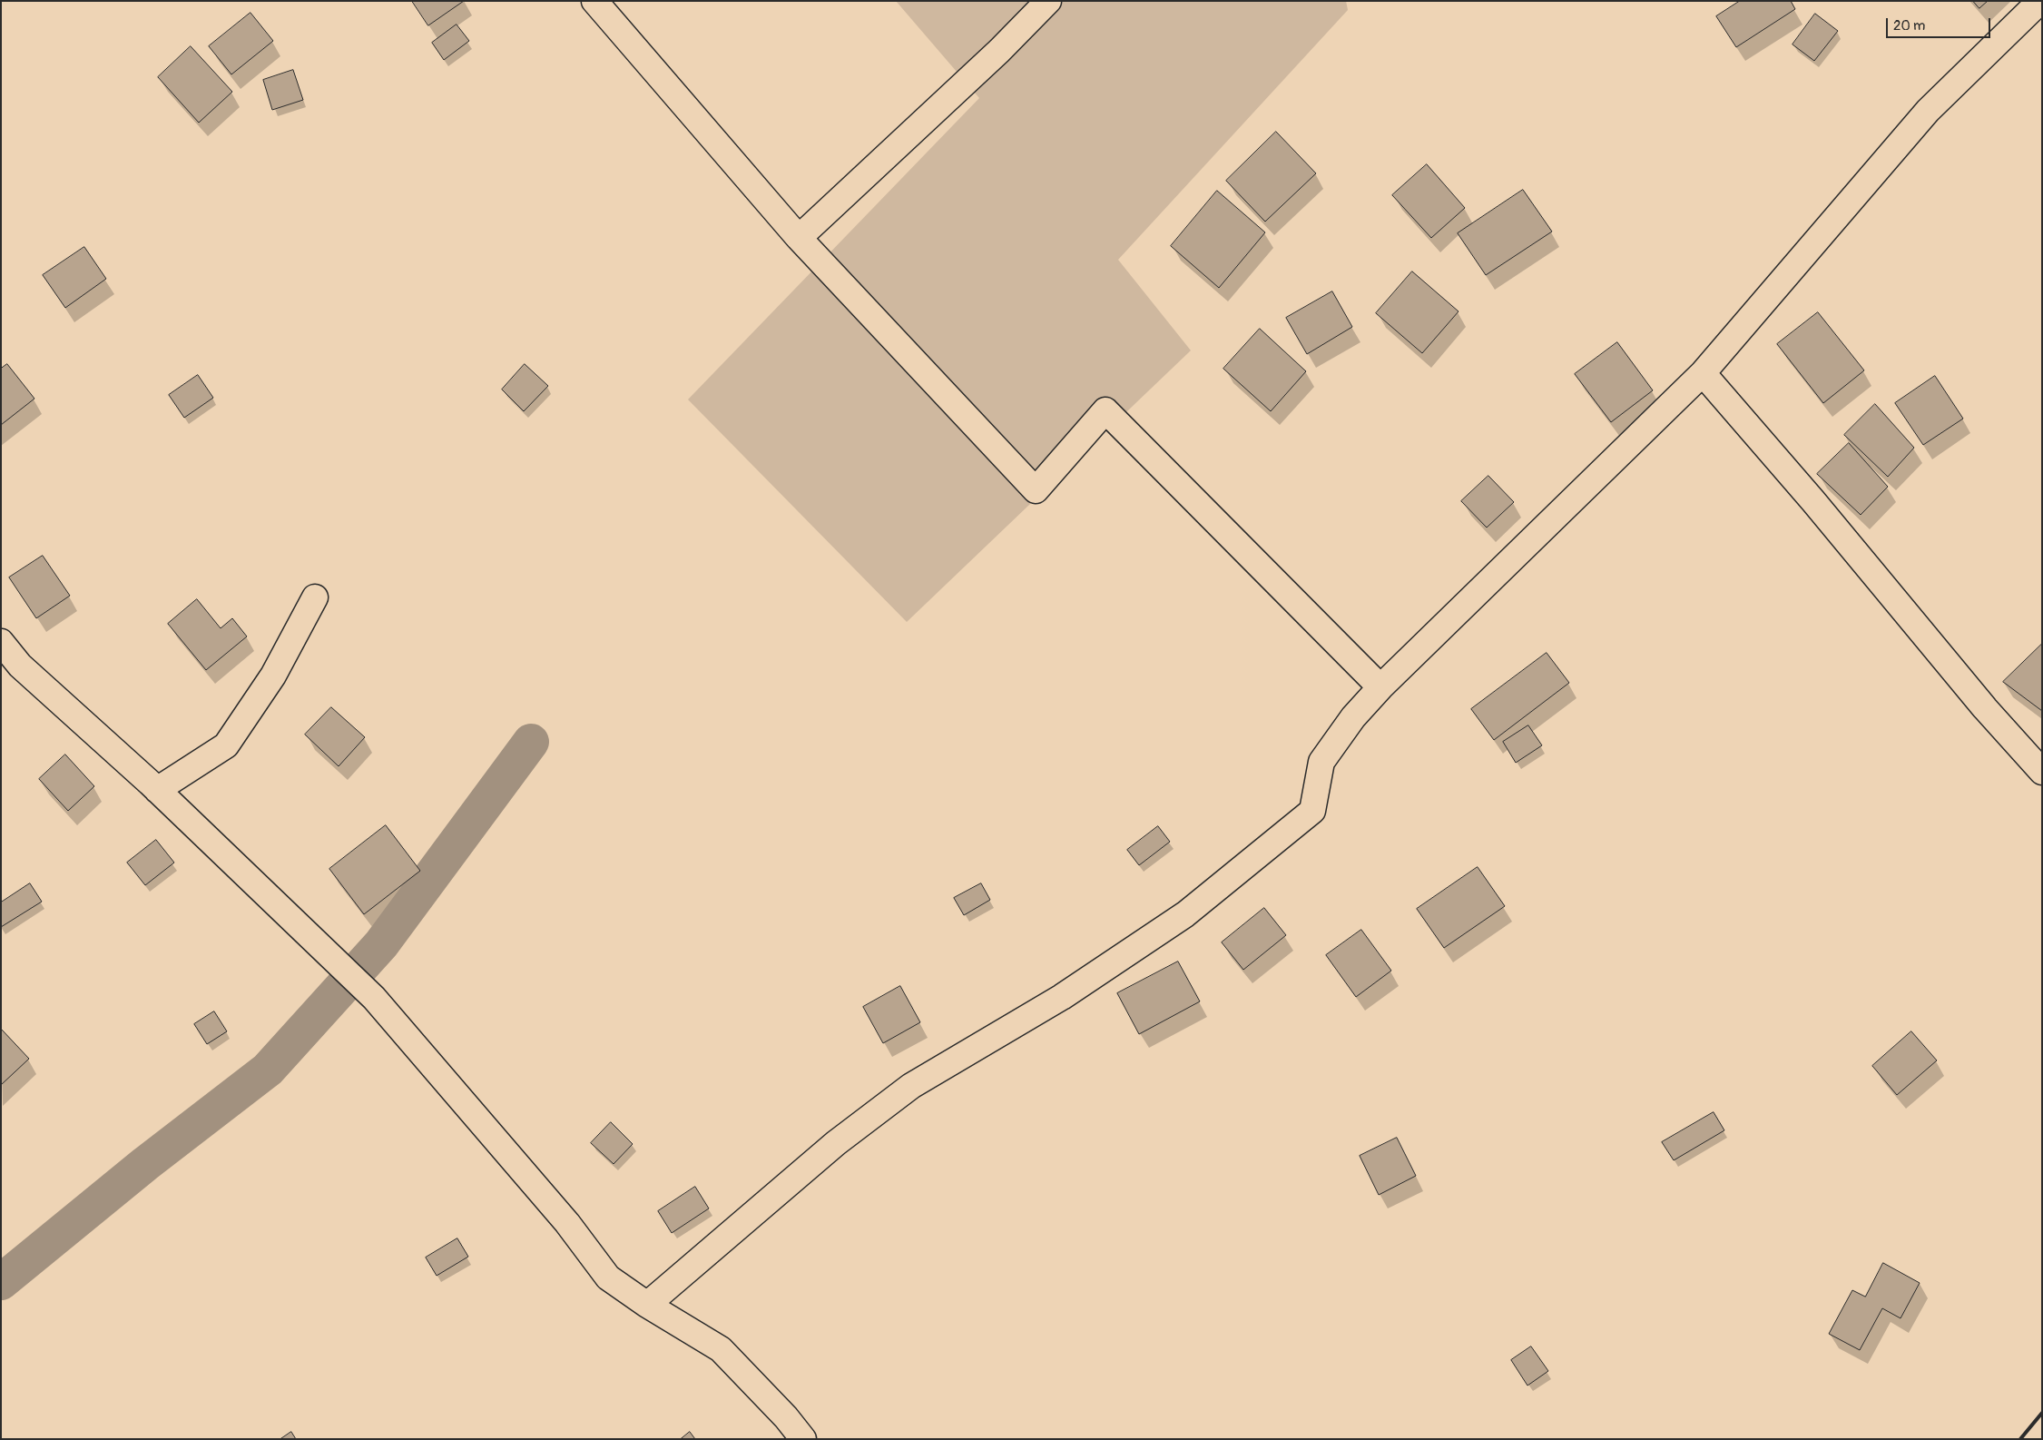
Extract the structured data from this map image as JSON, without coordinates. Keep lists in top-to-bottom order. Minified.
{"scale_bar":"20 m"}
